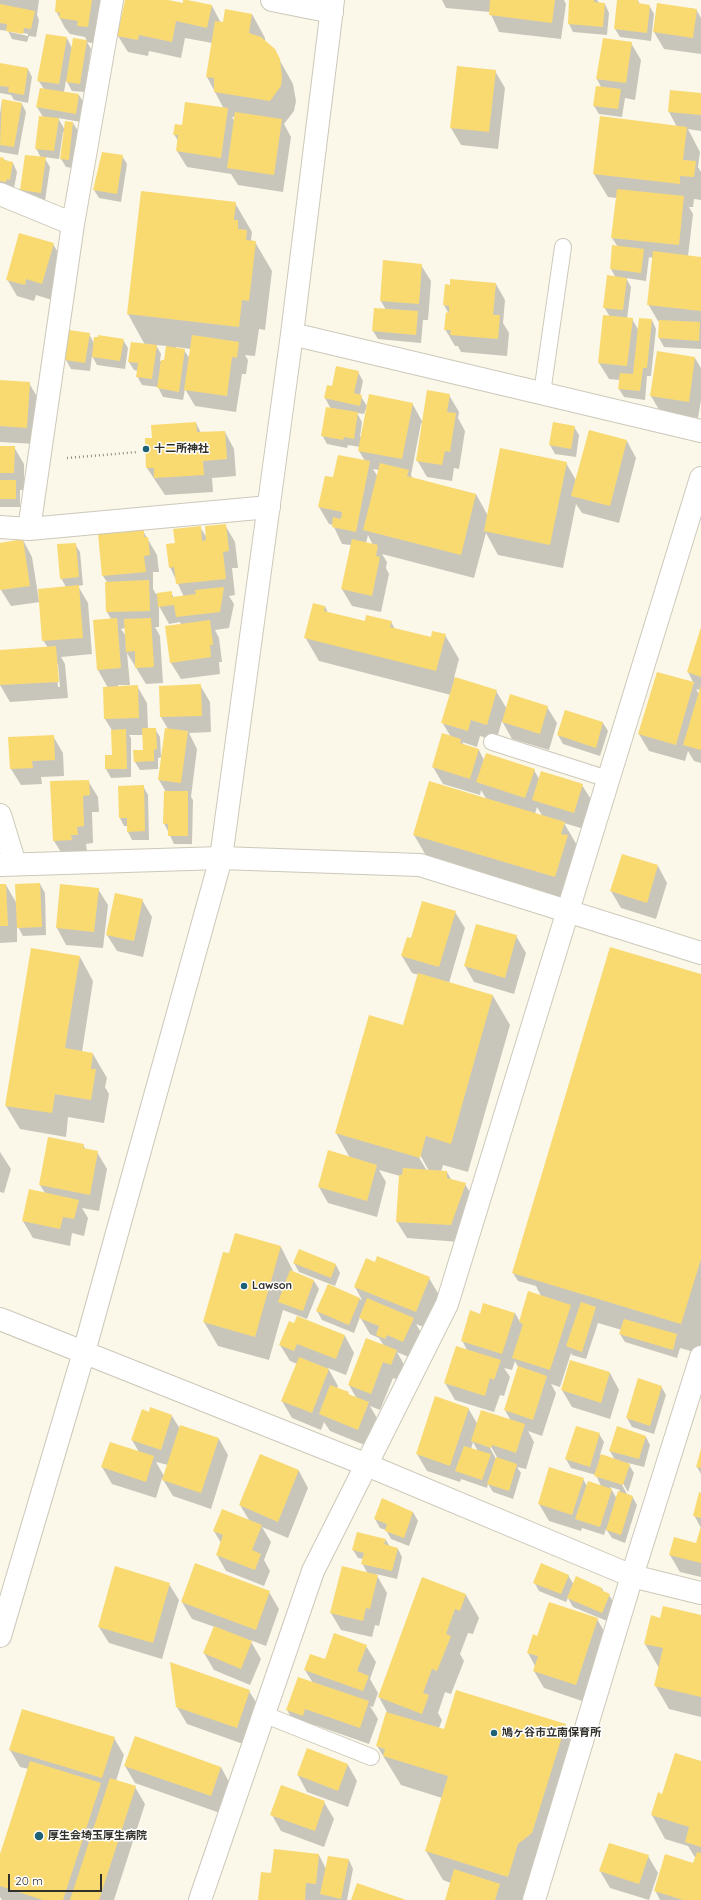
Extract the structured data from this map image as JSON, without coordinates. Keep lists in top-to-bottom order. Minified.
{"places":["十二所神社","Lawson","鳩ヶ谷市立南保育所","厚生会埼玉厚生病院"],"scale_bar":"20 m"}
